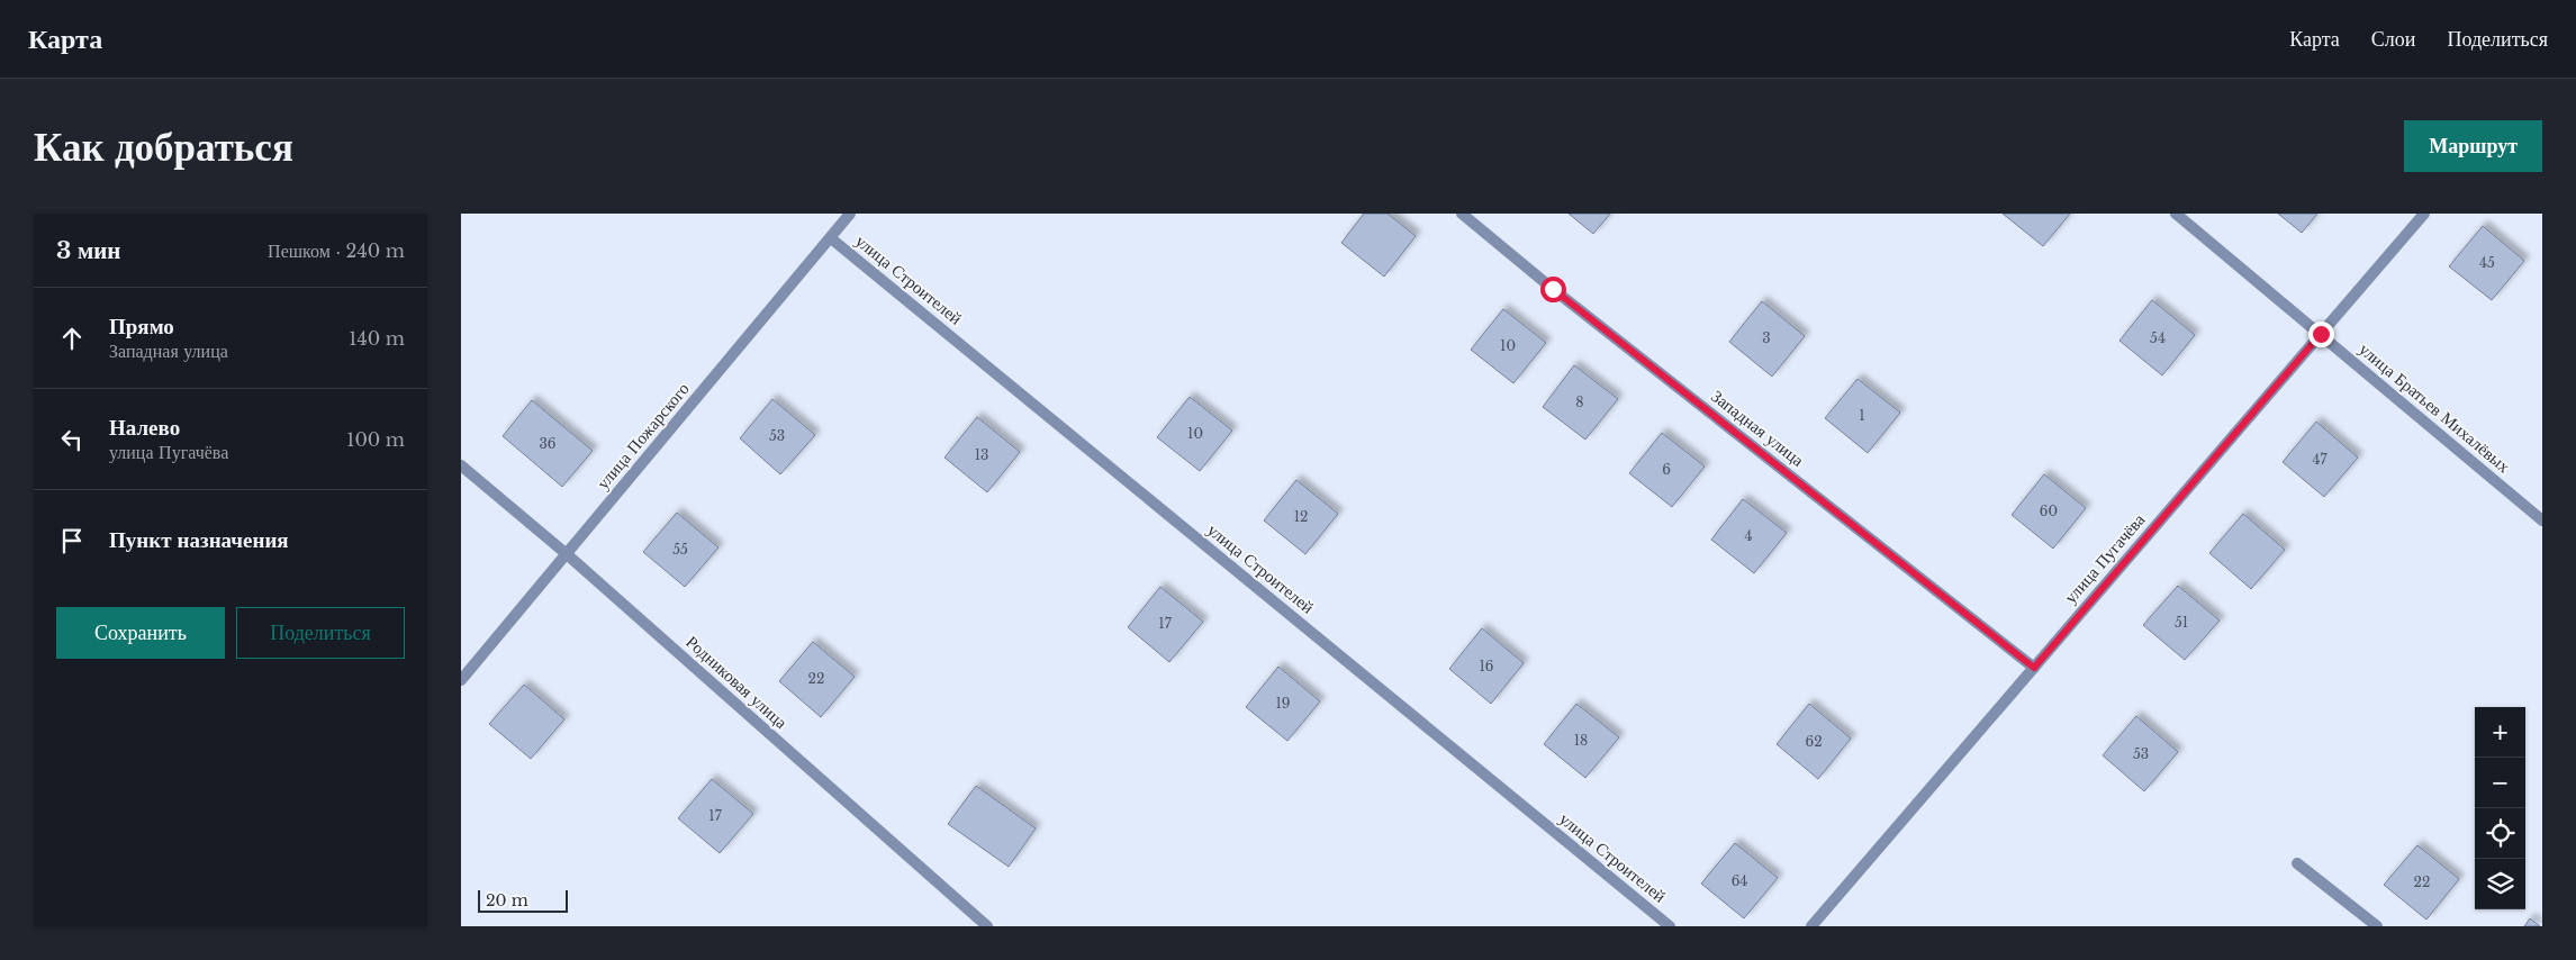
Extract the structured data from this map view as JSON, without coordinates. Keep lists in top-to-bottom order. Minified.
{"streets":{"street":["улица Строителей","улица Братьев Михалёвых","Западная улица","улица Пожарского","улица Пугачёва","Родниковая улица"]},"crossings":[["улица Строителей","улица Пожарского"],["улица Братьев Михалёвых","улица Пугачёва"],["Западная улица","улица Пугачёва"],["улица Пожарского","Родниковая улица"]],"house_numbers":["45","3","54","10","8","1","10","53","36","13","47","6","60","12","4","55","51","17","16","22","19","18","62","53","17","64","22"],"scale_bar":"20 m","page":{"header":"Карта","nav":["Карта","Слои","Поделиться"],"buttons":["Маршрут",["Сохранить","Поделиться"]],"title":"Как добраться","heading":["3 мин","Пешком · 240 m"],"list":[["Прямо","Западная улица","140 m"],["Налево","улица Пугачёва","100 m"],"Пункт назначения"],"map_buttons":["+","−"],"scale":"20 m"}}
